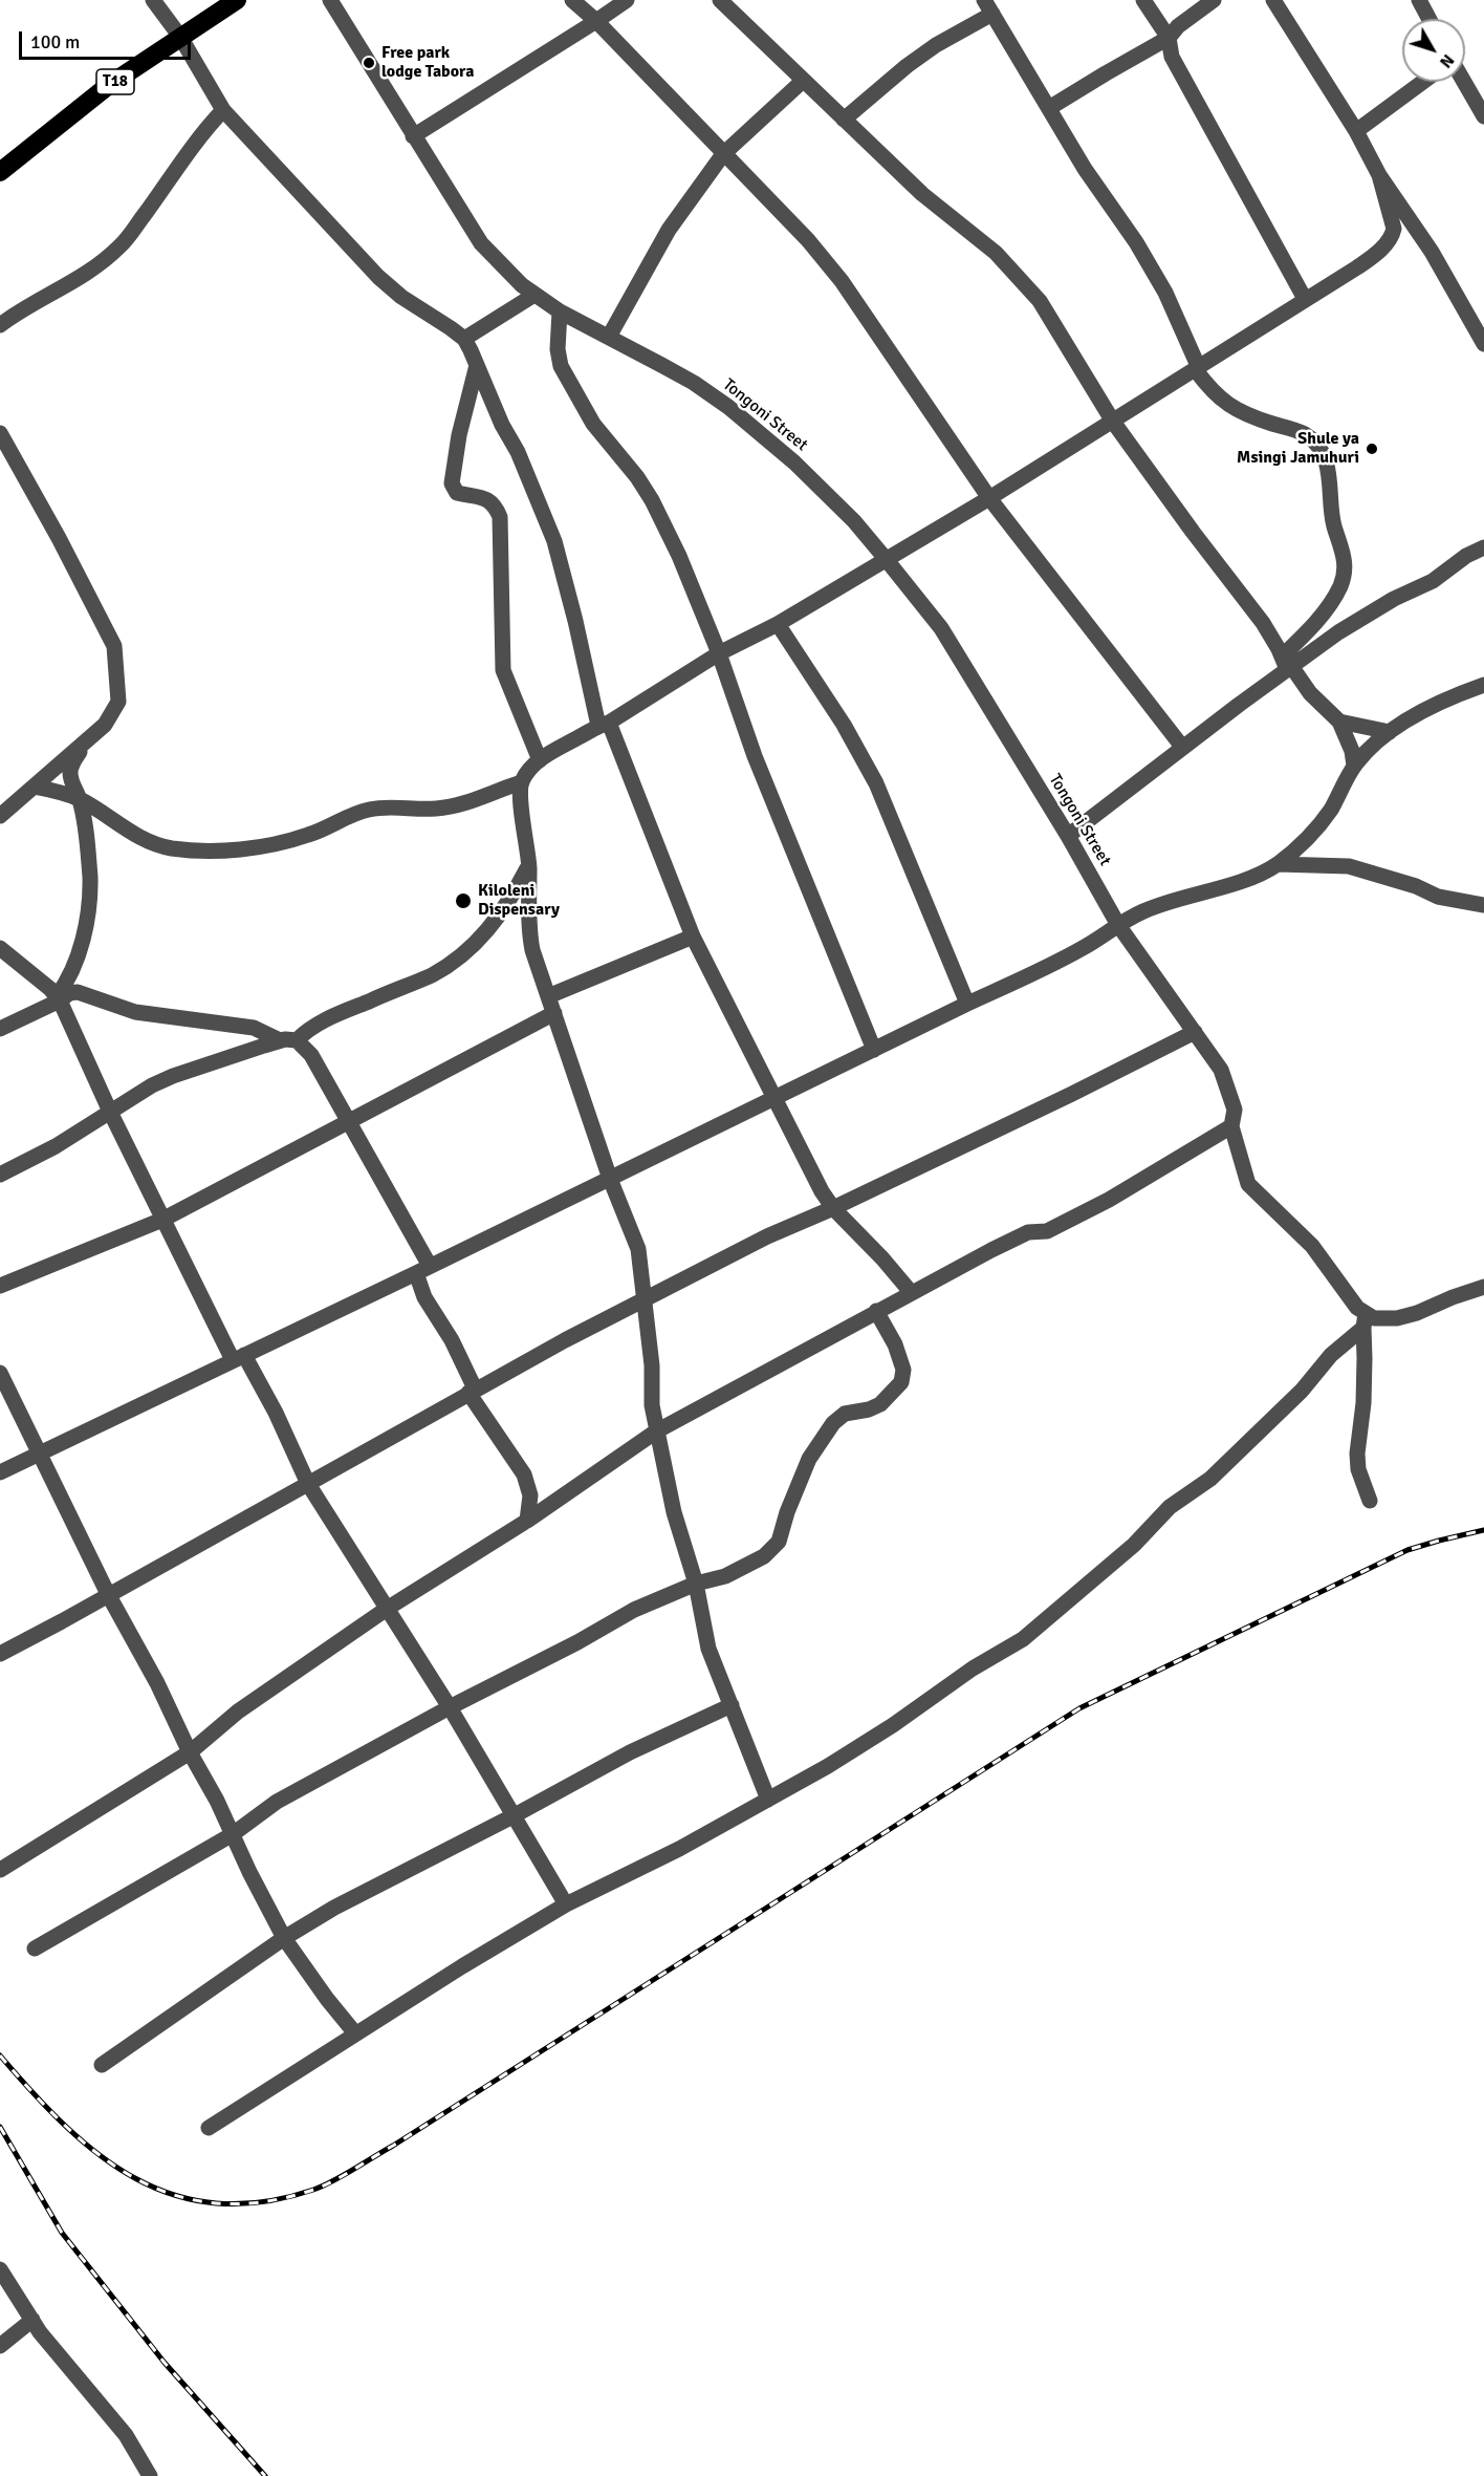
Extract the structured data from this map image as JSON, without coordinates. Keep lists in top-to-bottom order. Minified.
{"streets":{"highway":["T18"],"street":["Tongoni Street"]},"places":["Free park lodge Tabora","Shule ya Msingi Jamuhuri","Kiloleni Dispensary"],"scale_bar":"100 m","north":"bottom right"}
